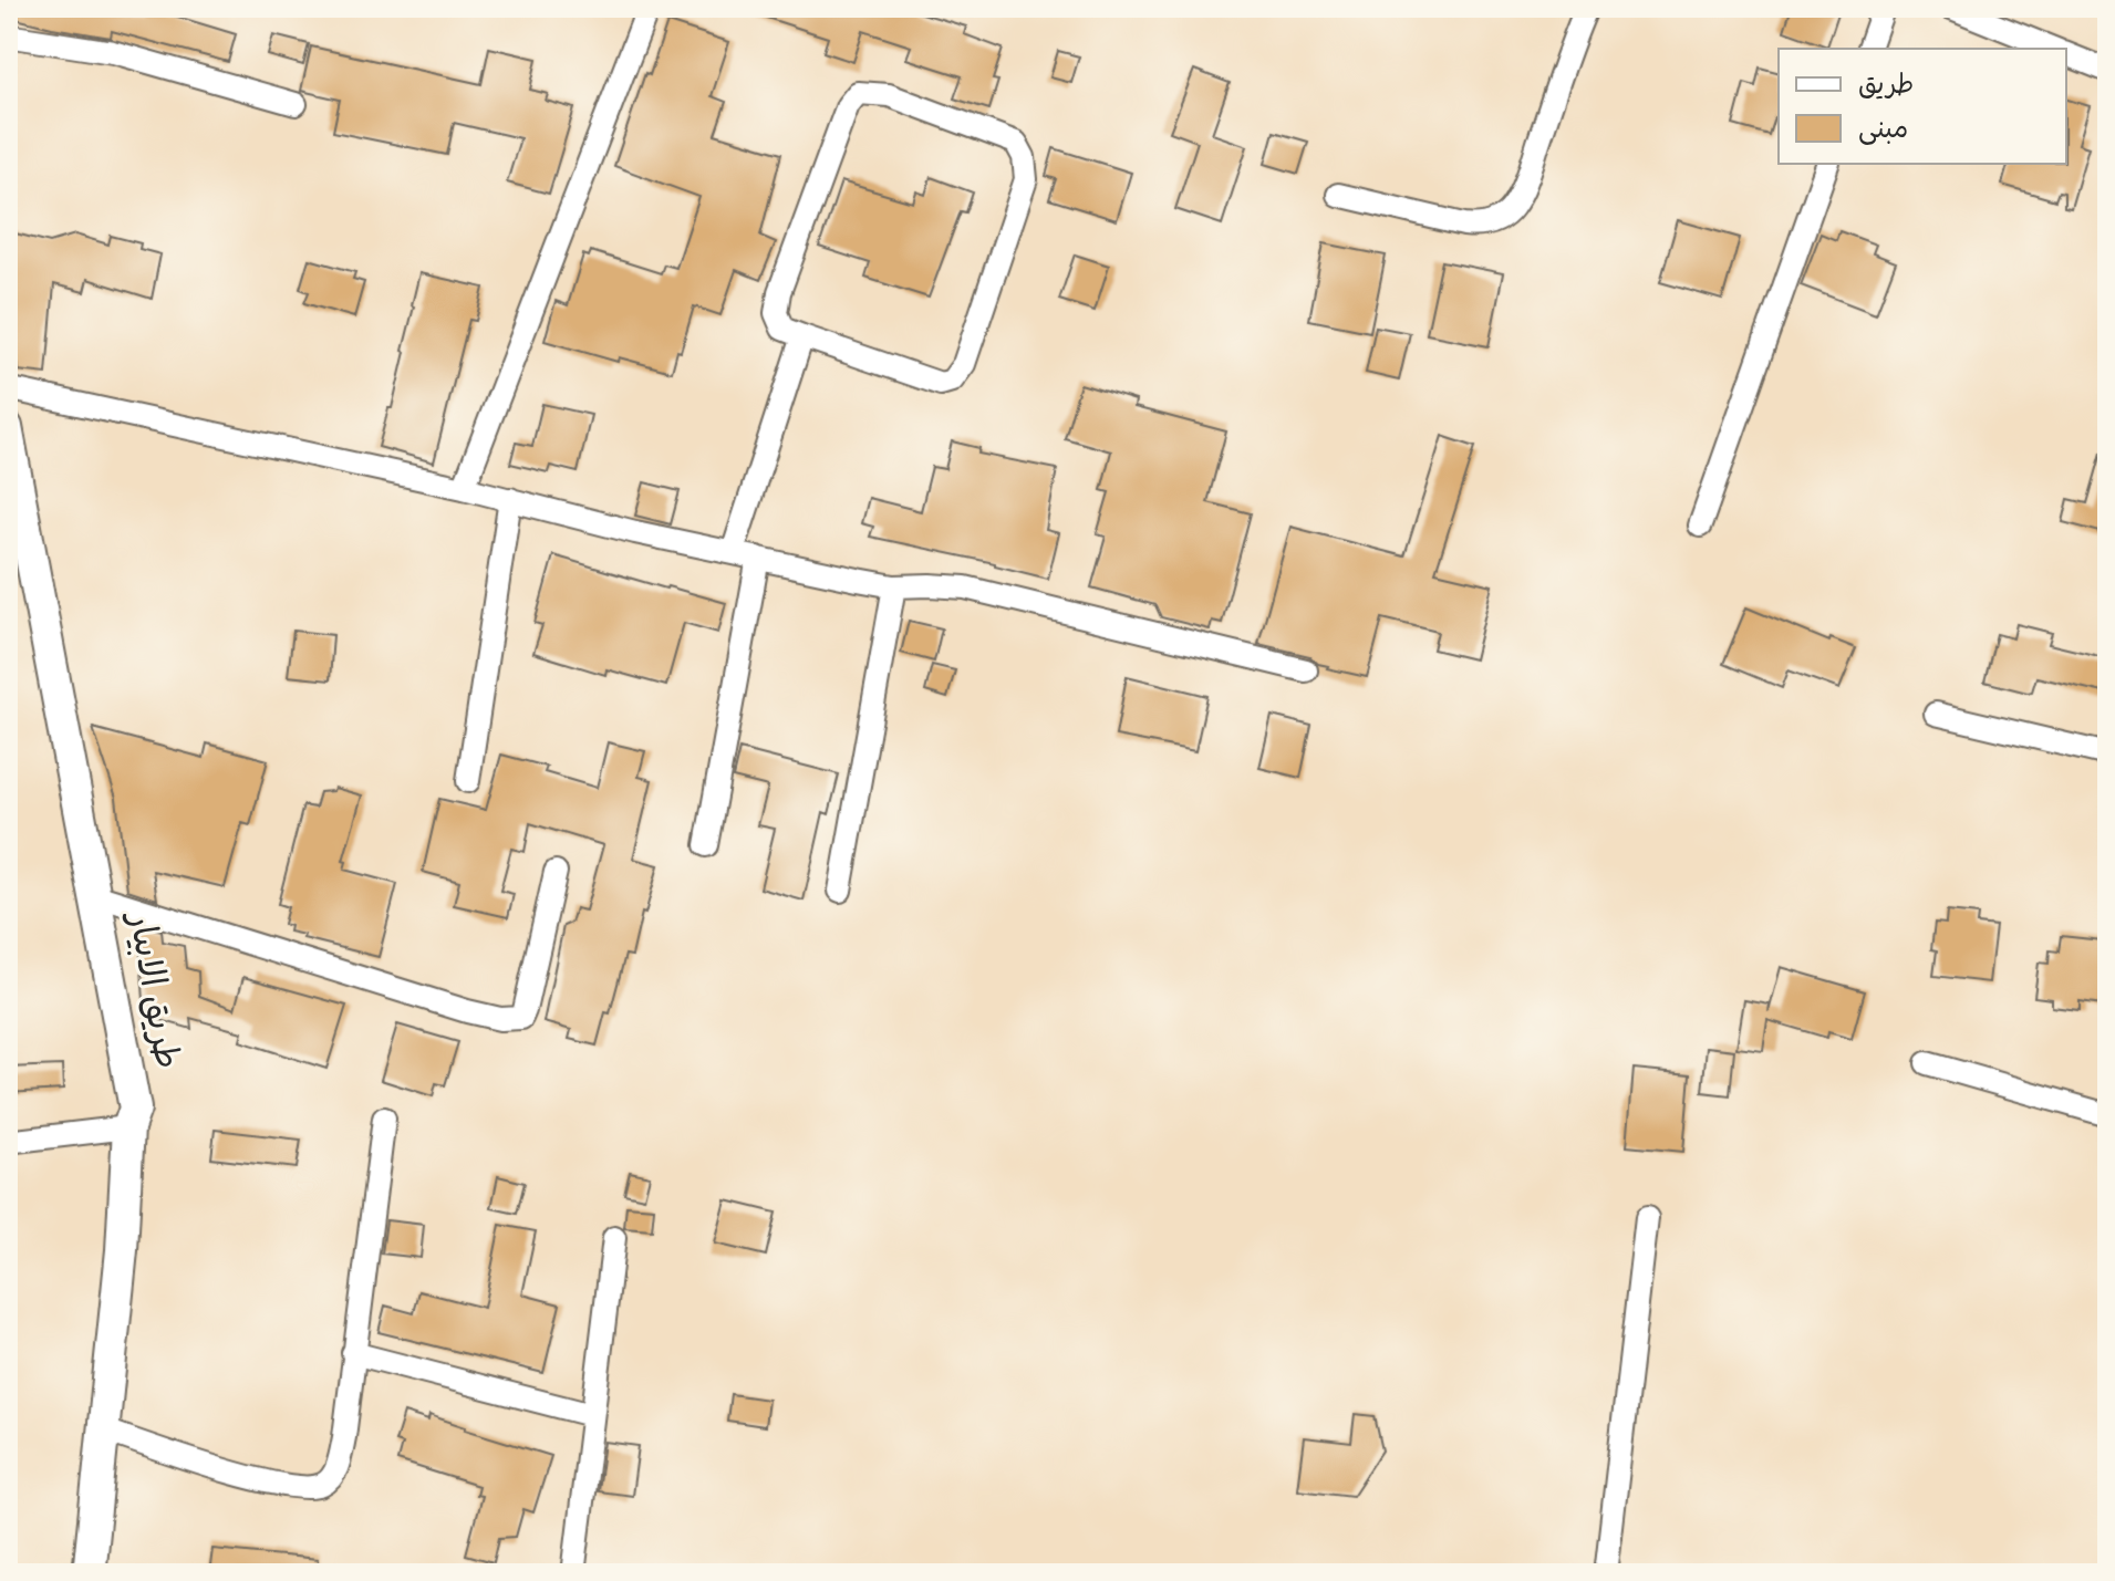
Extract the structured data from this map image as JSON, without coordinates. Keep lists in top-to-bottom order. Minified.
{"streets":{"main road":["طريق الابيار"]},"legend":["طريق","مبنى"]}
